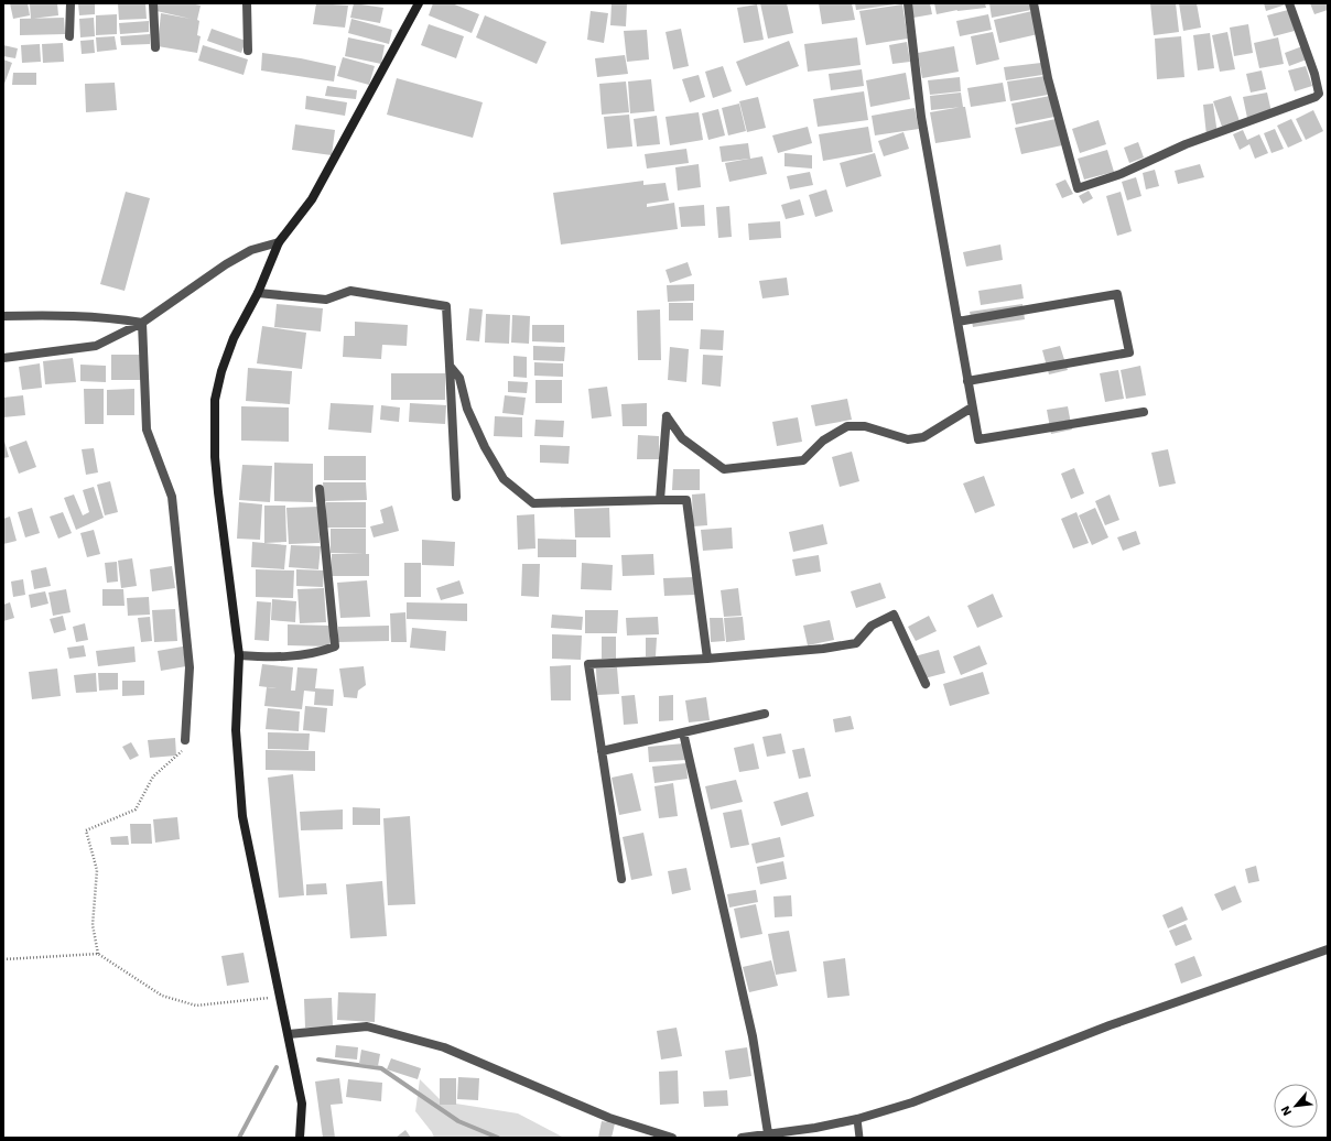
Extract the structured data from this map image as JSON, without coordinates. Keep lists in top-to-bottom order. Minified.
{"north":"bottom left"}
